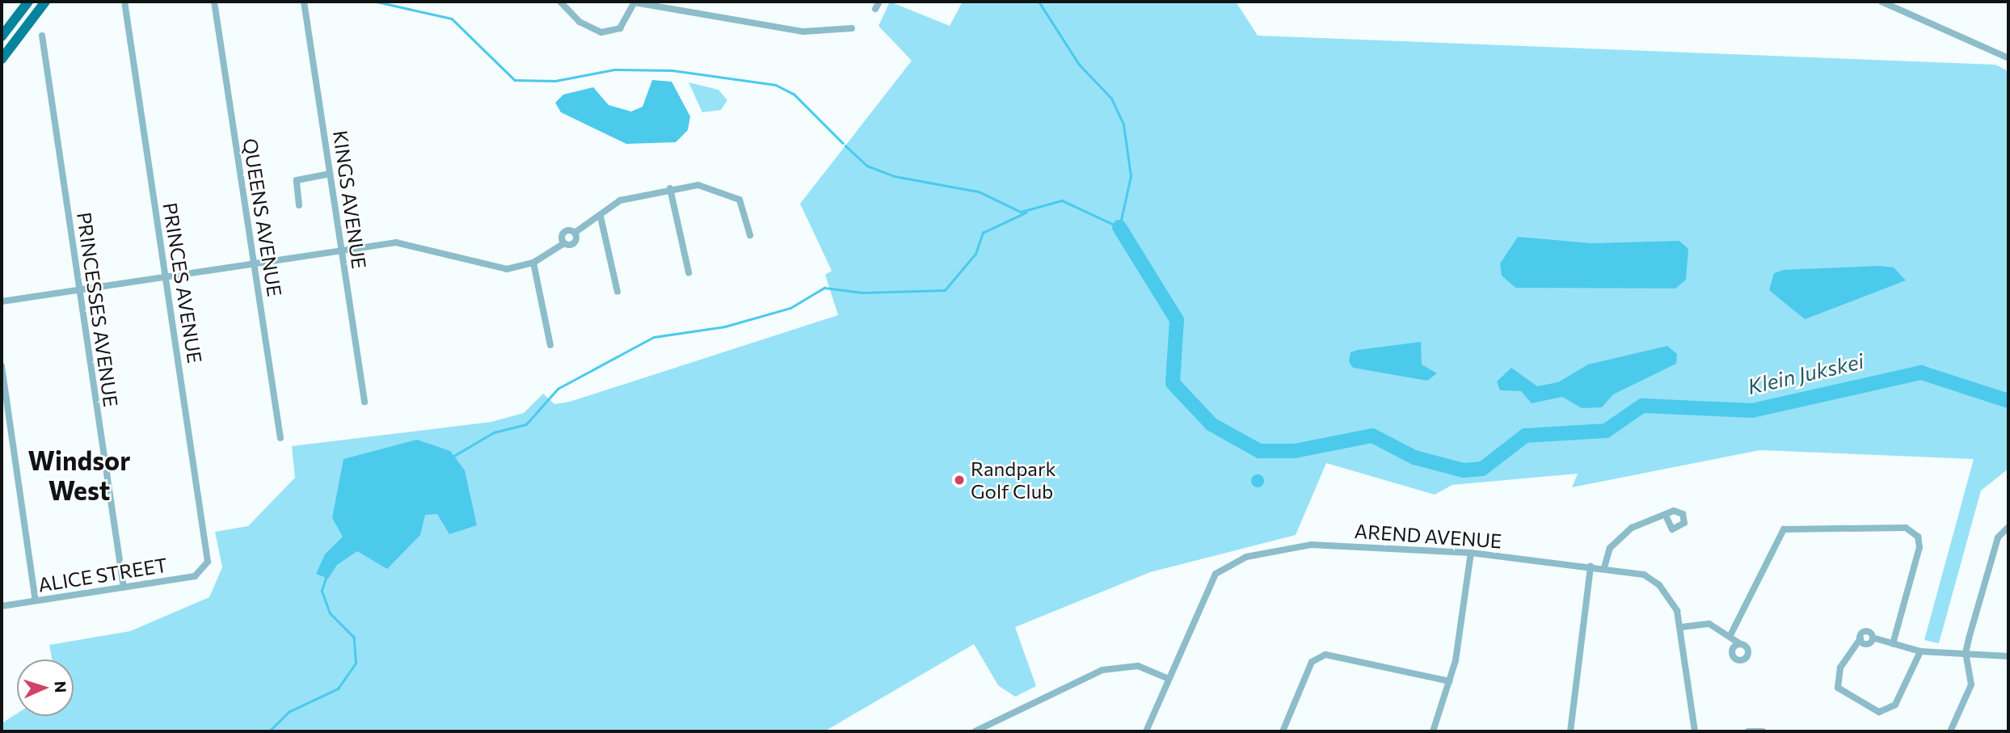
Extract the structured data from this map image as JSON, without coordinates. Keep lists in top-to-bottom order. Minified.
{"streets":{"street":["KINGS AVENUE","QUEENS AVENUE","PRINCES AVENUE","PRINCESSES AVENUE","AREND AVENUE","ALICE STREET"]},"crossings":[["PRINCES AVENUE","ALICE STREET"],["PRINCESSES AVENUE","ALICE STREET"]],"districts":["Windsor West"],"water":["Klein Jukskei"],"places":["Randpark Golf Club"],"north":"right"}
